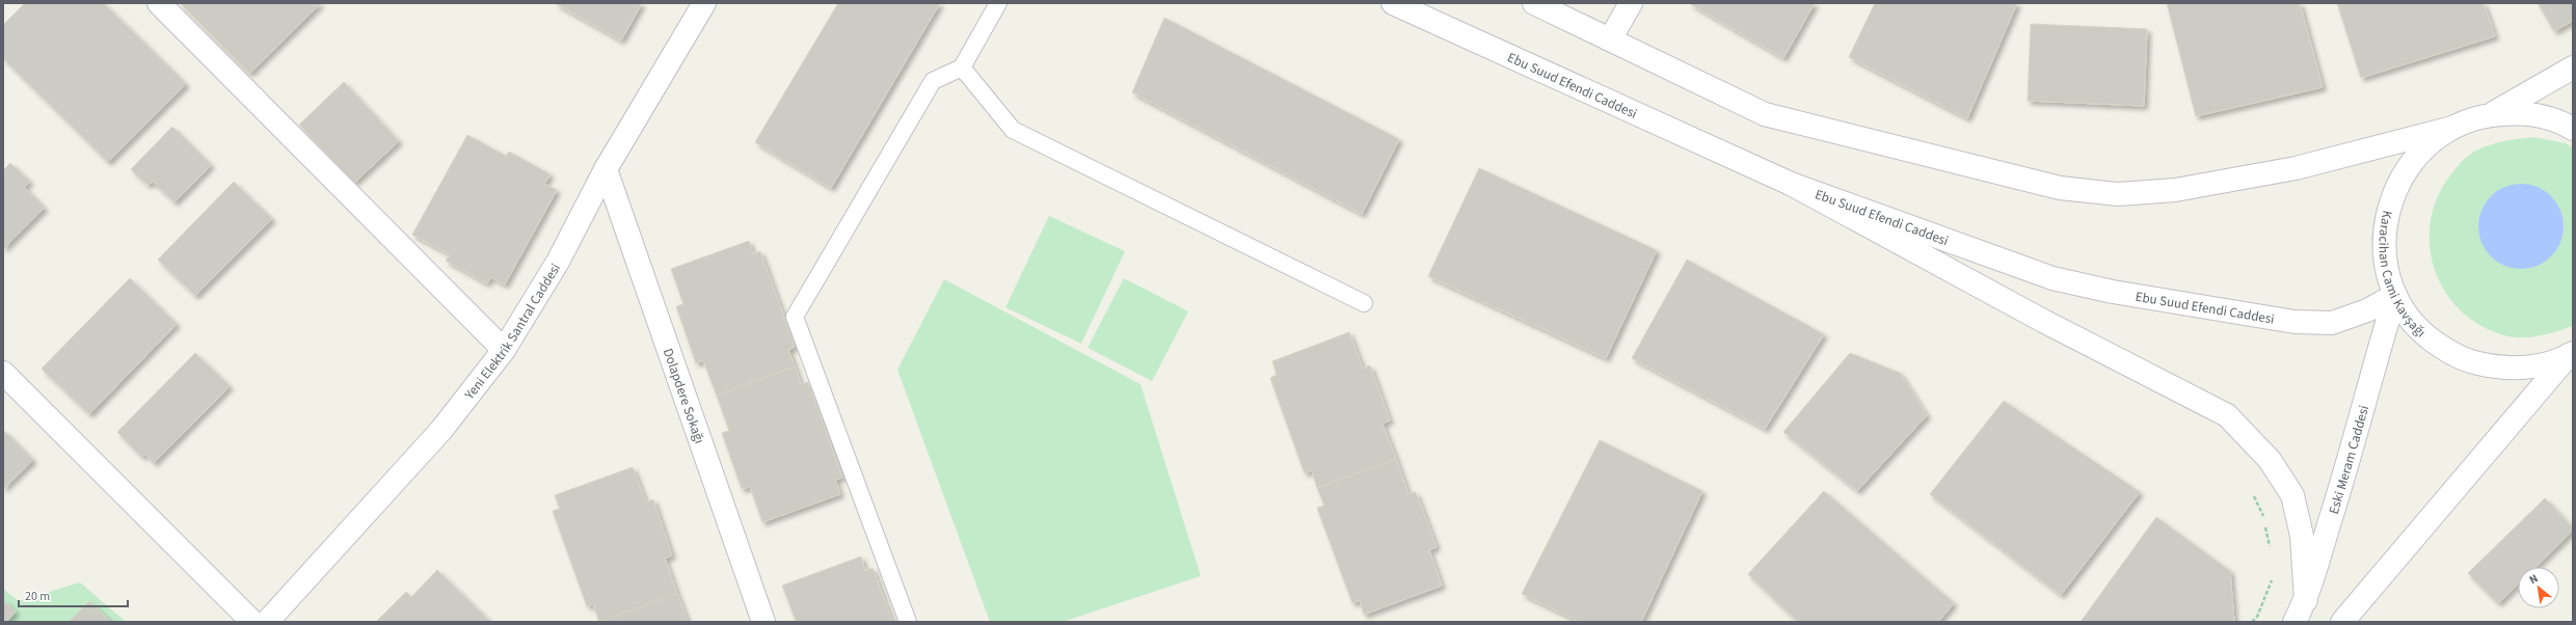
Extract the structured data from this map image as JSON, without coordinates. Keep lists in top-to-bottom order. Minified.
{"streets":{"street":["Ebu Suud Efendi Caddesi","Karacihan Cami Kavşağı","Yeni Elektrik Santral Caddesi","Dolapdere Sokağı","Eski Meram Caddesi"]},"crossings":[["Ebu Suud Efendi Caddesi","Karacihan Cami Kavşağı"],["Ebu Suud Efendi Caddesi","Eski Meram Caddesi"],["Karacihan Cami Kavşağı","Eski Meram Caddesi"],["Yeni Elektrik Santral Caddesi","Dolapdere Sokağı"]],"scale_bar":"20 m","north":"top left"}
